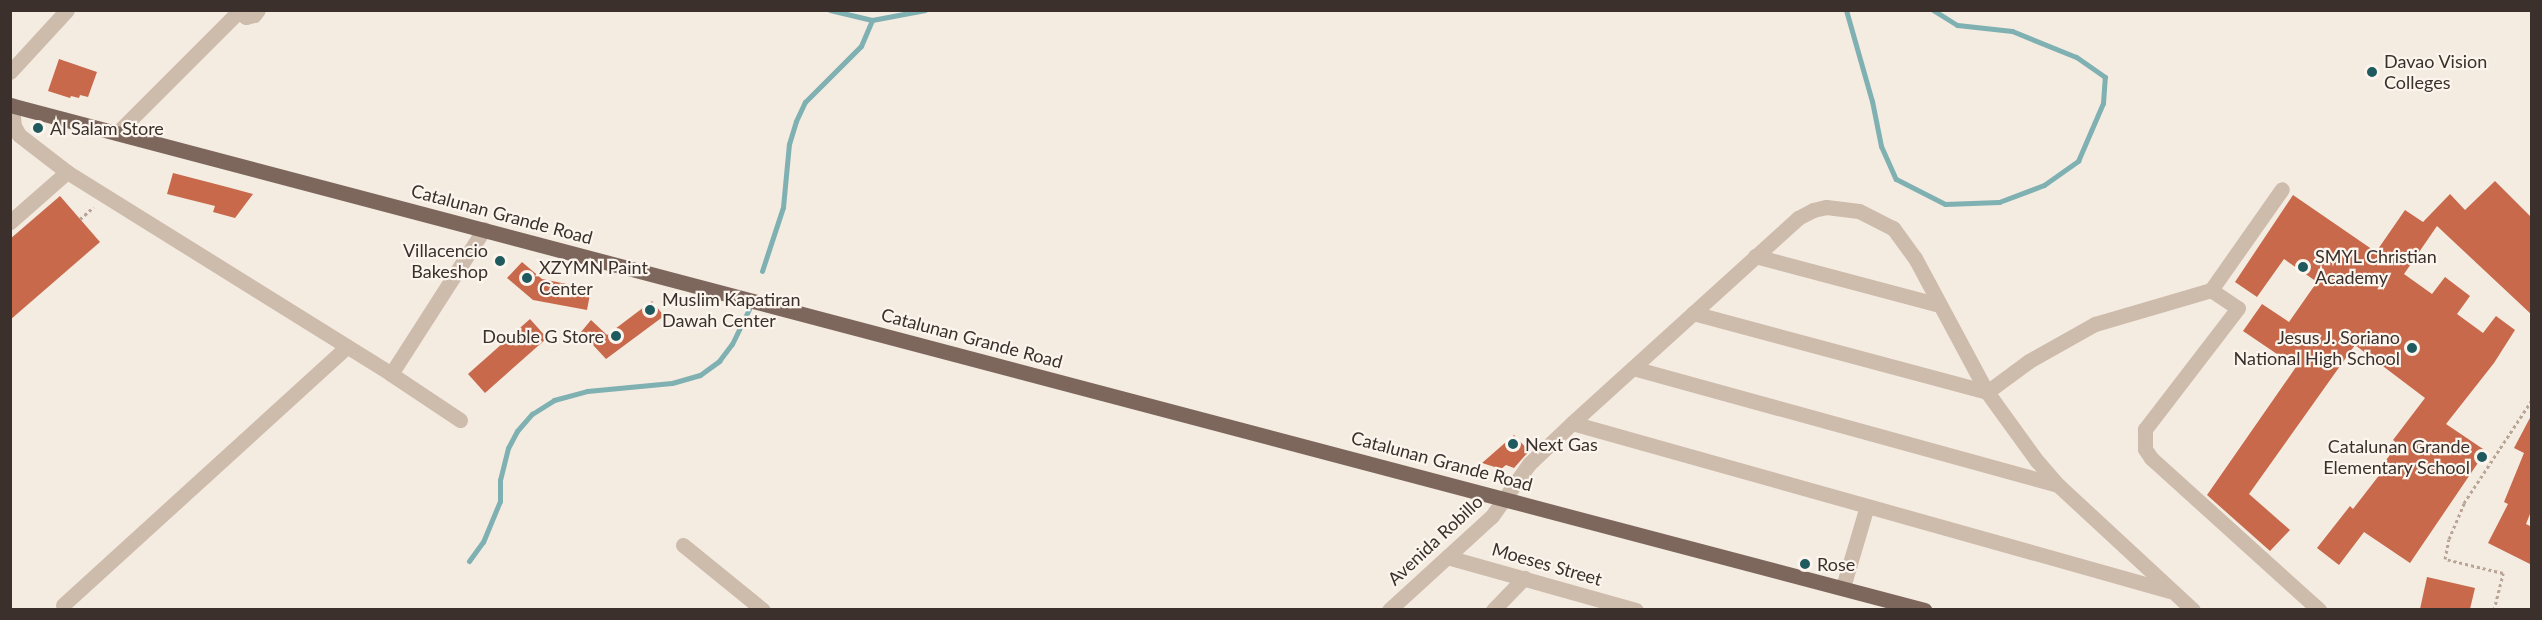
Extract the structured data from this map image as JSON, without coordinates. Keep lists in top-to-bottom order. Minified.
{"streets":{"main road":["Catalunan Grande Road"],"street":["Avenida Robillo","Moeses Street"]},"crossings":[["Catalunan Grande Road","Avenida Robillo"],["Avenida Robillo","Moeses Street"]],"places":["Davao Vision Colleges","Al Salam Store","Villacencio Bakeshop","SMYL Christian Academy","XZYMN Paint Center","Muslim Kapatiran Dawah Center","Double G Store","Jesus J. Soriano National High School","Next Gas","Catalunan Grande Elementary School","Rose"]}
